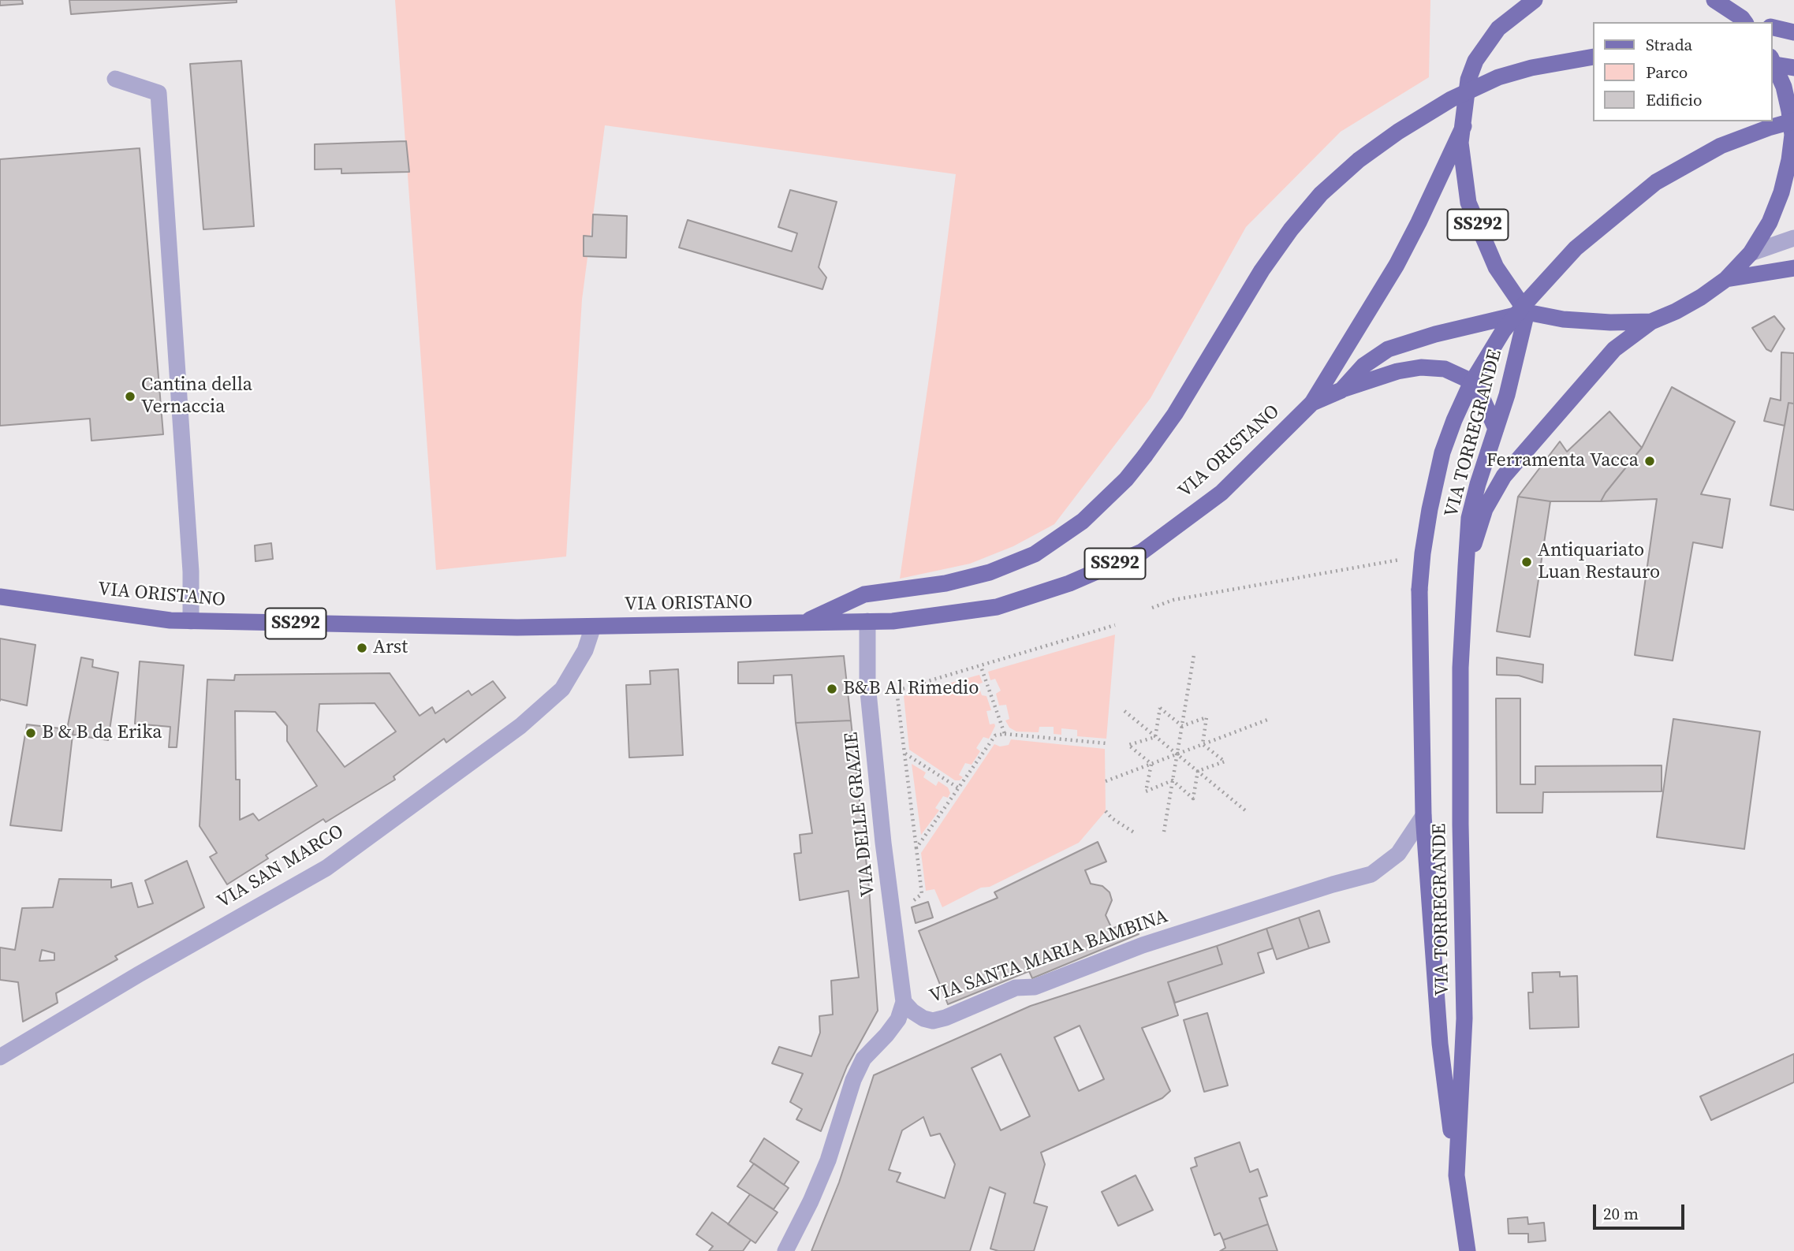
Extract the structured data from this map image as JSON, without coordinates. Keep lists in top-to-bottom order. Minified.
{"streets":{"main road":["SS292","VIA TORREGRANDE","VIA ORISTANO"],"street":["VIA DELLE GRAZIE","VIA SAN MARCO","VIA SANTA MARIA BAMBINA"]},"crossings":[["SS292","VIA TORREGRANDE"],["SS292","VIA ORISTANO"],["VIA TORREGRANDE","VIA ORISTANO"],["VIA ORISTANO","VIA DELLE GRAZIE"],["VIA ORISTANO","VIA SAN MARCO"],["VIA DELLE GRAZIE","VIA SANTA MARIA BAMBINA"]],"places":["Cantina della Vernaccia","Ferramenta Vacca","Antiquariato Luan Restauro","Arst","B&B Al Rimedio","B & B da Erika"],"legend":["Strada","Parco","Edificio"],"scale_bar":"20 m"}
